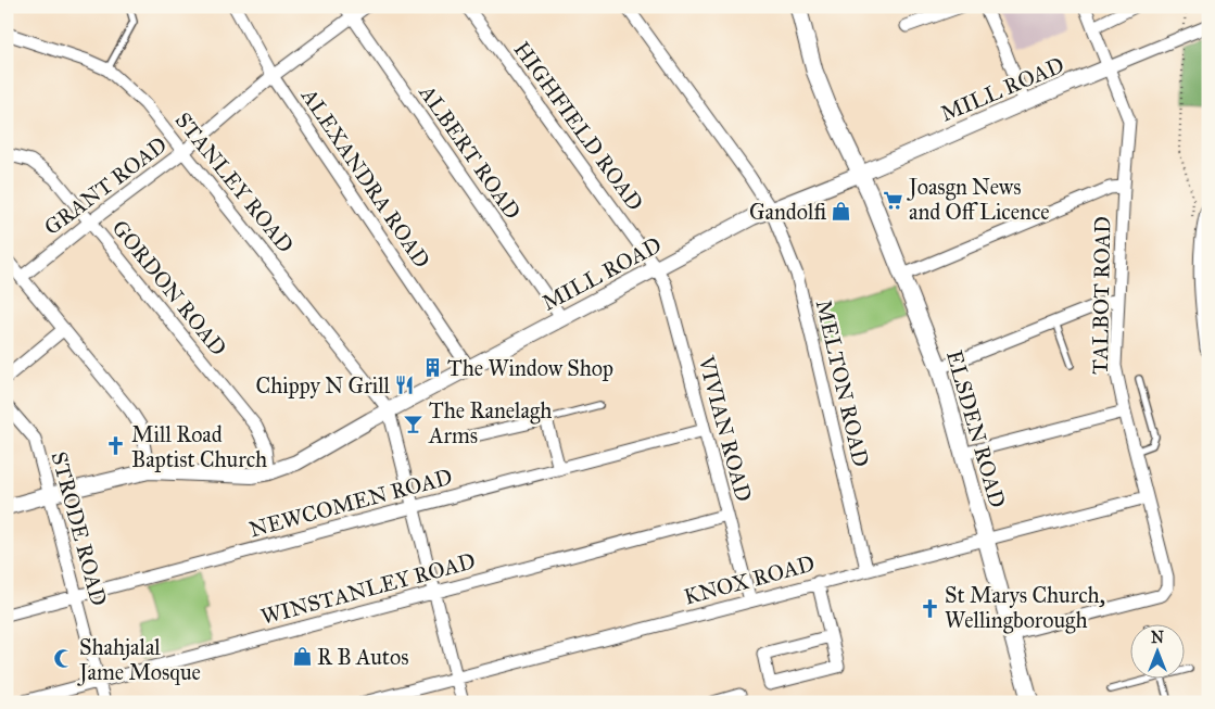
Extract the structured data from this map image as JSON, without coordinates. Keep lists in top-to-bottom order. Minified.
{"streets":{"main road":["ELSDEN ROAD"],"street":["MILL ROAD","HIGHFIELD ROAD","ALBERT ROAD","ALEXANDRA ROAD","STANLEY ROAD","GRANT ROAD","GORDON ROAD","TALBOT ROAD","MELTON ROAD","VIVIAN ROAD","NEWCOMEN ROAD","STRODE ROAD","KNOX ROAD","WINSTANLEY ROAD"]},"crossings":[["MILL ROAD","HIGHFIELD ROAD"],["MILL ROAD","ALBERT ROAD"],["MILL ROAD","ALEXANDRA ROAD"],["MILL ROAD","STANLEY ROAD"],["MILL ROAD","GORDON ROAD"],["MILL ROAD","TALBOT ROAD"],["MILL ROAD","MELTON ROAD"],["MILL ROAD","VIVIAN ROAD"],["MILL ROAD","ELSDEN ROAD"],["MILL ROAD","STRODE ROAD"],["HIGHFIELD ROAD","VIVIAN ROAD"],["ALBERT ROAD","GRANT ROAD"],["ALEXANDRA ROAD","GRANT ROAD"],["STANLEY ROAD","GRANT ROAD"],["GRANT ROAD","GORDON ROAD"],["TALBOT ROAD","ELSDEN ROAD"],["TALBOT ROAD","KNOX ROAD"],["MELTON ROAD","KNOX ROAD"],["VIVIAN ROAD","NEWCOMEN ROAD"],["VIVIAN ROAD","KNOX ROAD"],["VIVIAN ROAD","WINSTANLEY ROAD"],["ELSDEN ROAD","KNOX ROAD"],["NEWCOMEN ROAD","STRODE ROAD"],["STRODE ROAD","WINSTANLEY ROAD"]],"places":{"supermarket":["Joasgn News and Off Licence"],"shop":["Gandolfi","R B Autos"],"building":["The Window Shop"],"restaurant":["Chippy N Grill"],"bar":["The Ranelagh Arms"],"church":["Mill Road Baptist Church","St Marys Church, Wellingborough"],"mosque":["Shahjalal Jame Mosque"]},"north":"top"}
